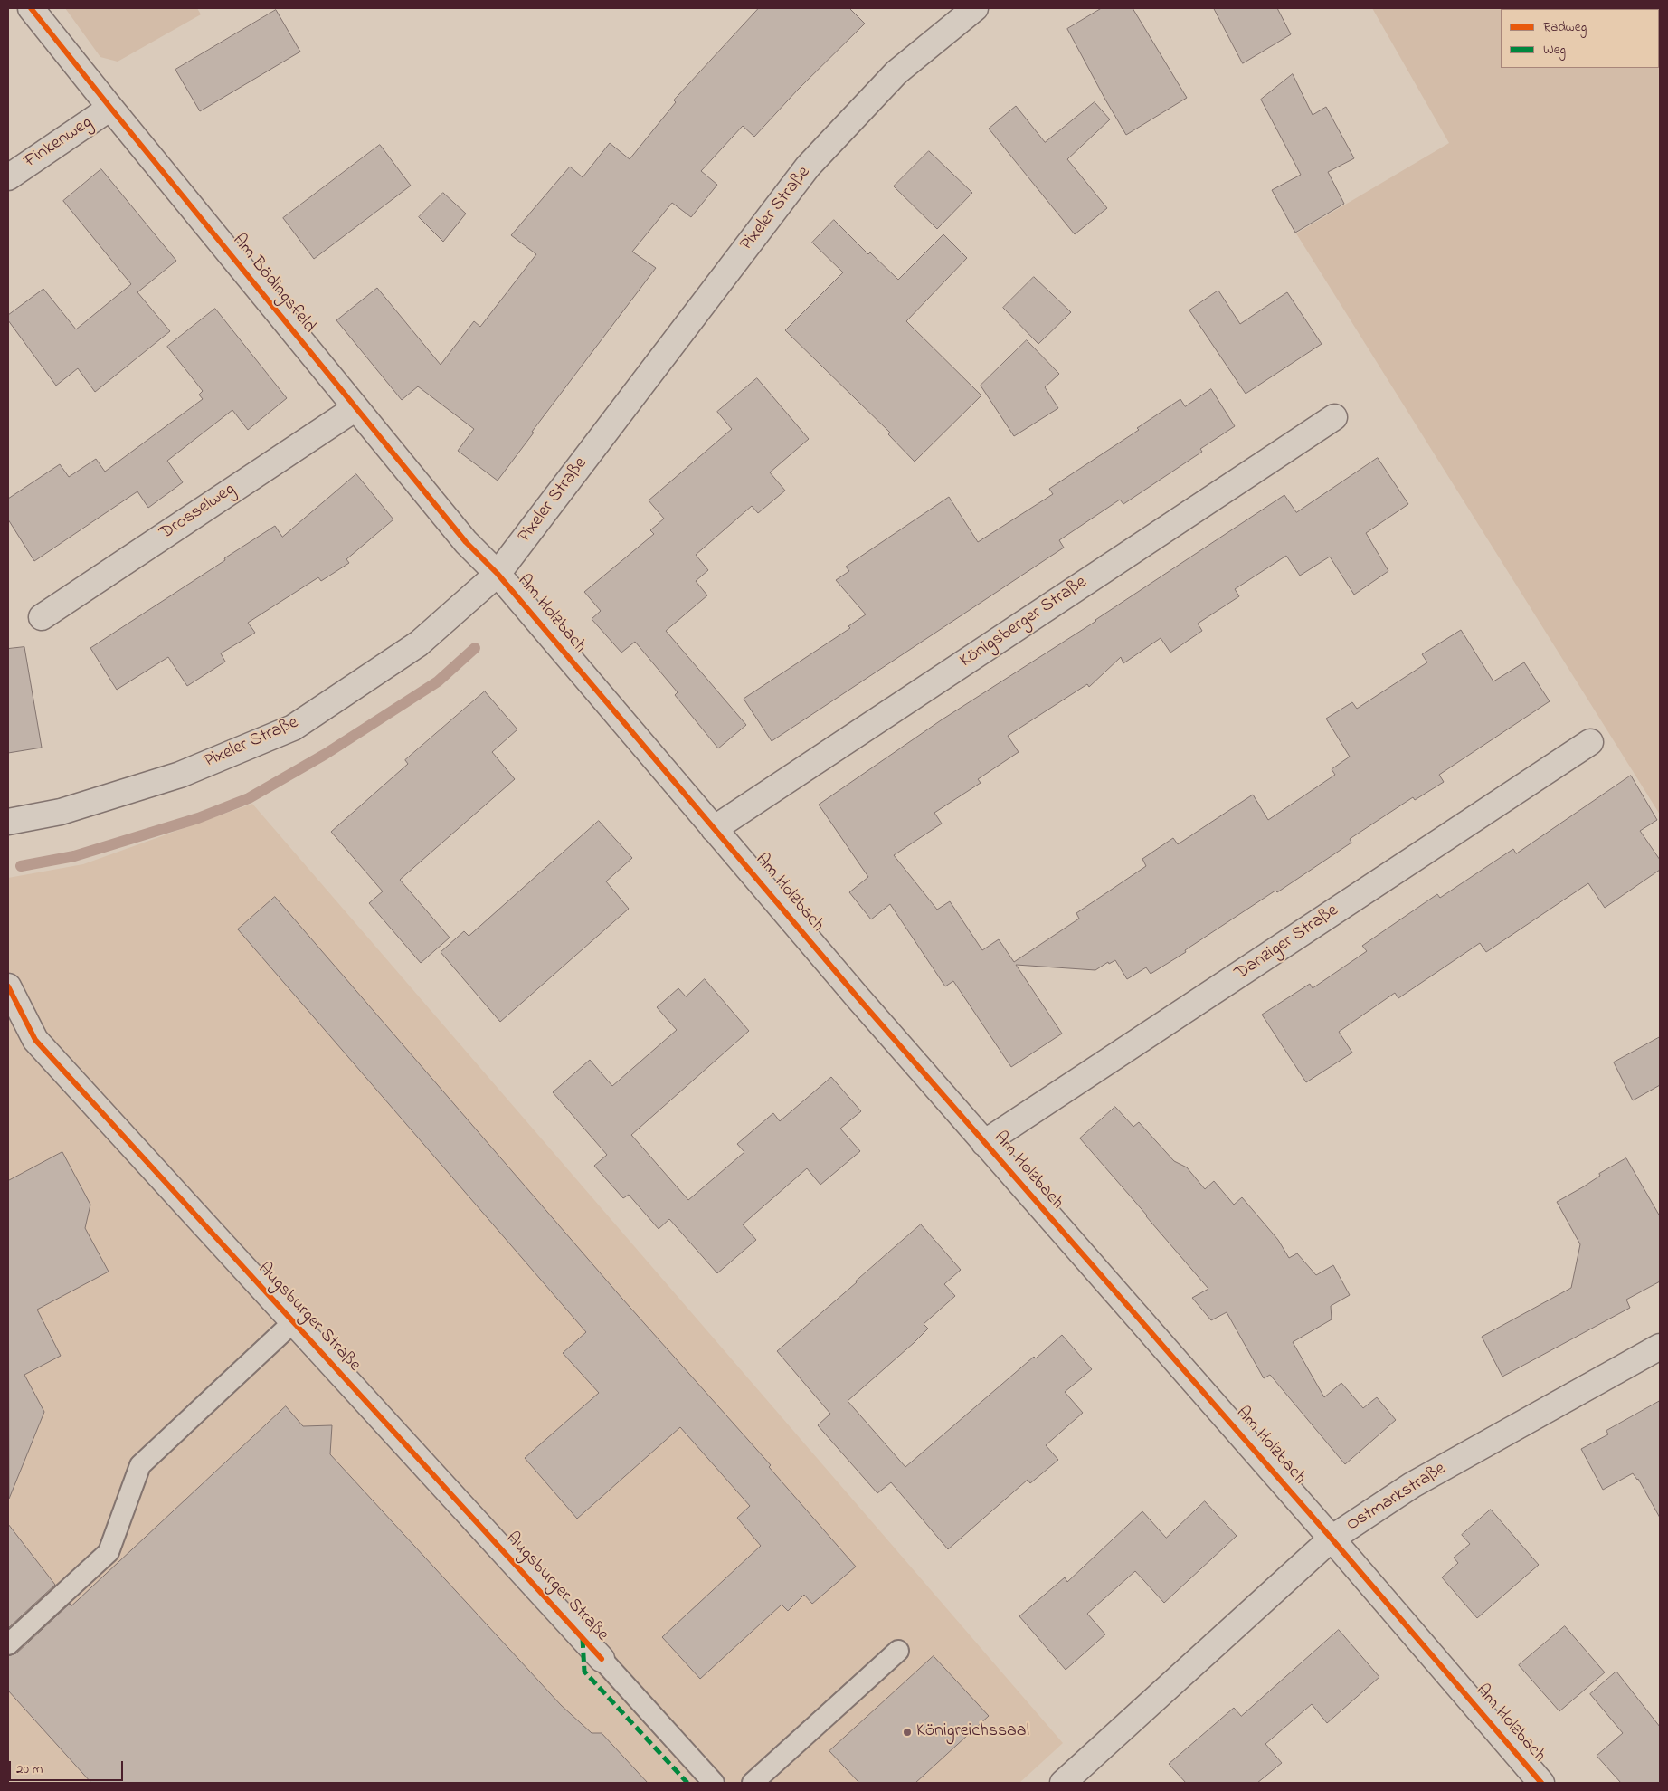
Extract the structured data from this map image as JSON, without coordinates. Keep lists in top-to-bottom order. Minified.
{"streets":{"street":["Finkenweg","Pixeler Straße","Am Bödingsfeld","Drosselweg","Am Holzbach","Königsberger Straße","Danziger Straße","Augsburger Straße","Ostmarkstraße"]},"crossings":[["Finkenweg","Am Bödingsfeld"],["Pixeler Straße","Am Bödingsfeld"],["Pixeler Straße","Am Holzbach"],["Am Bödingsfeld","Drosselweg"],["Am Bödingsfeld","Am Holzbach"],["Am Holzbach","Königsberger Straße"],["Am Holzbach","Danziger Straße"],["Am Holzbach","Ostmarkstraße"]],"places":["Königreichssaal"],"legend":["Radweg","Weg"],"scale_bar":"20 m"}
